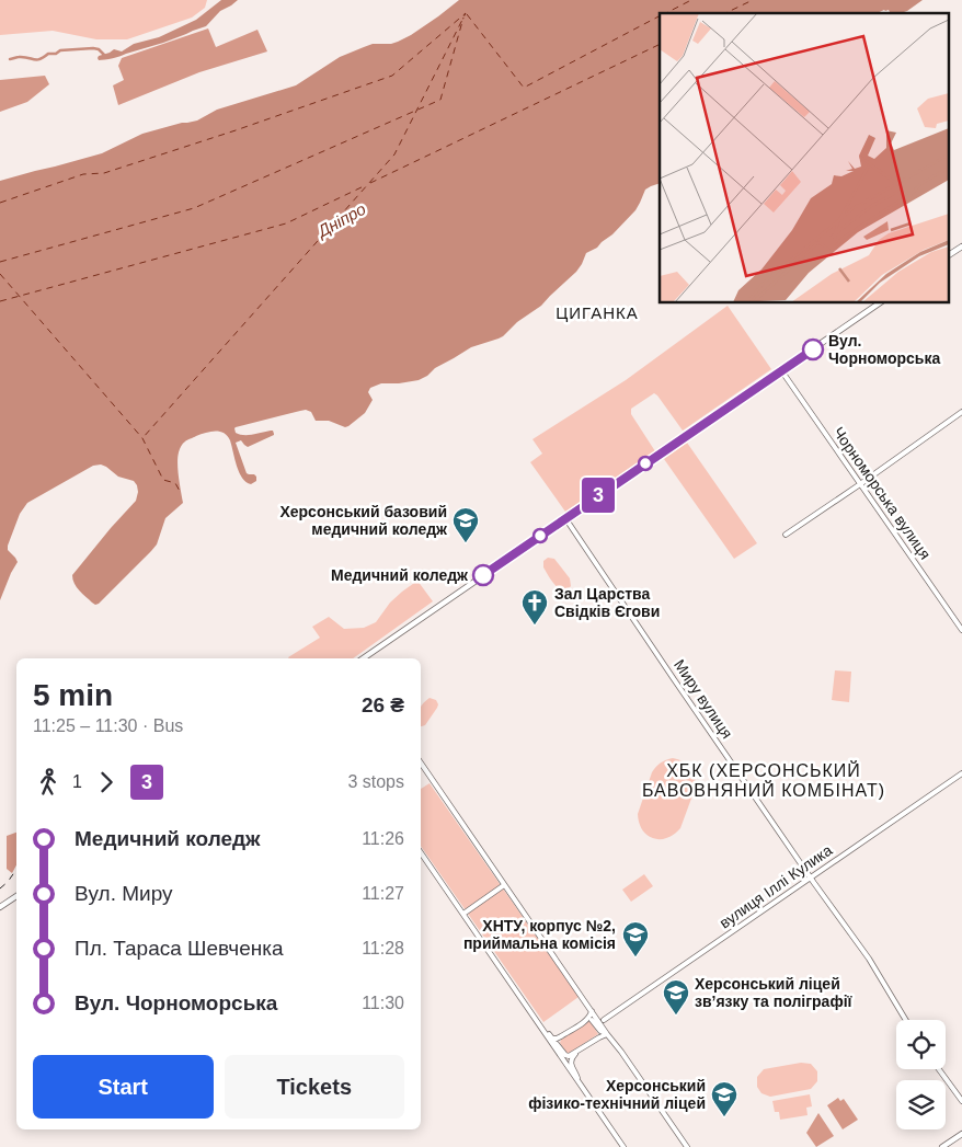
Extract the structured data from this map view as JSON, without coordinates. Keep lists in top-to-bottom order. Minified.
{"streets":{"street":["Чорноморська вулиця","Миру вулиця","вулиця Іллі Кулика"]},"crossings":[["Миру вулиця","вулиця Іллі Кулика"]],"districts":["ЦИГАНКА","ХБК (ХЕРСОНСЬКИЙ БАВОВНЯНИЙ КОМБІНАТ)"],"water":["Дніпро"],"places":{"other":["Вул. Чорноморська","Медичний коледж"],"school or university":["Херсонський базовий медичний коледж","ХНТУ, корпус №2, приймальна комісія","Херсонський ліцей зв’язку та поліграфії","Херсонський фізико-технічний ліцей"],"church":["Зал Царства Свідків Єгови"]},"lines":["bus line 3"],"page":{"on_map":"3","heading":["5 min","11:25 – 11:30 · Bus","26 ₴"],"legs":["1","3","3 stops"],"list":[{"name":"Медичний коледж","value":"11:26"},{"name":"Вул. Миру","value":"11:27"},{"name":"Пл. Тараса Шевченка","value":"11:28"},{"name":"Вул. Чорноморська","value":"11:30"}],"buttons":["Start","Tickets"]}}
